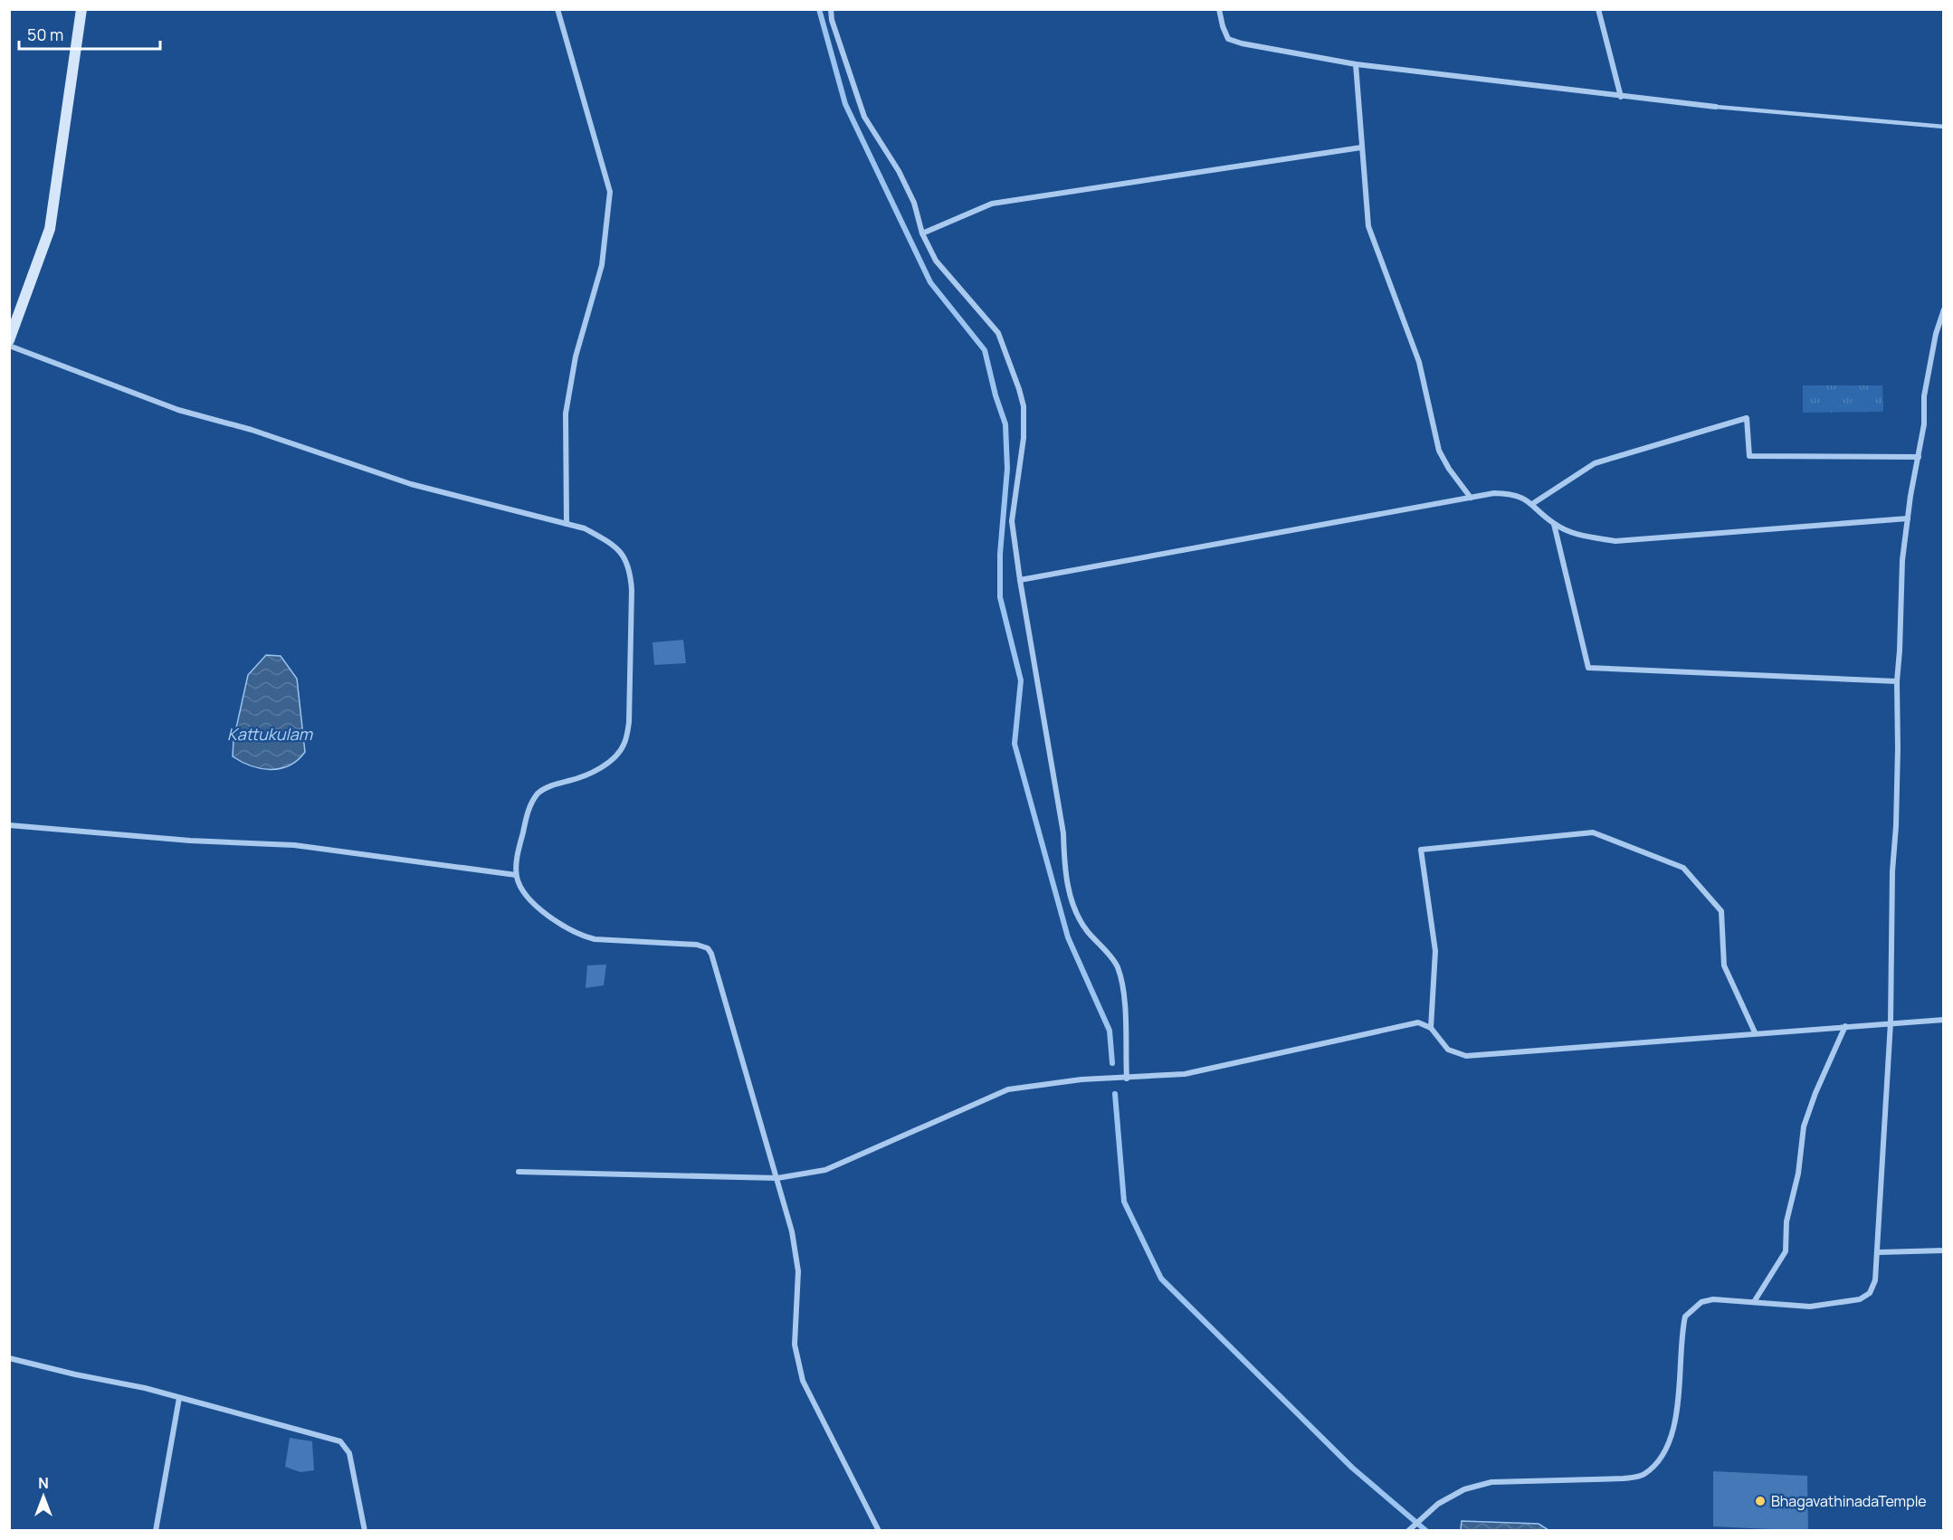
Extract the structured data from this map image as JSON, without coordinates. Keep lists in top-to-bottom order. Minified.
{"water":["Kattukulam"],"places":["BhagavathinadaTemple"],"scale_bar":"50 m","north":"top"}
